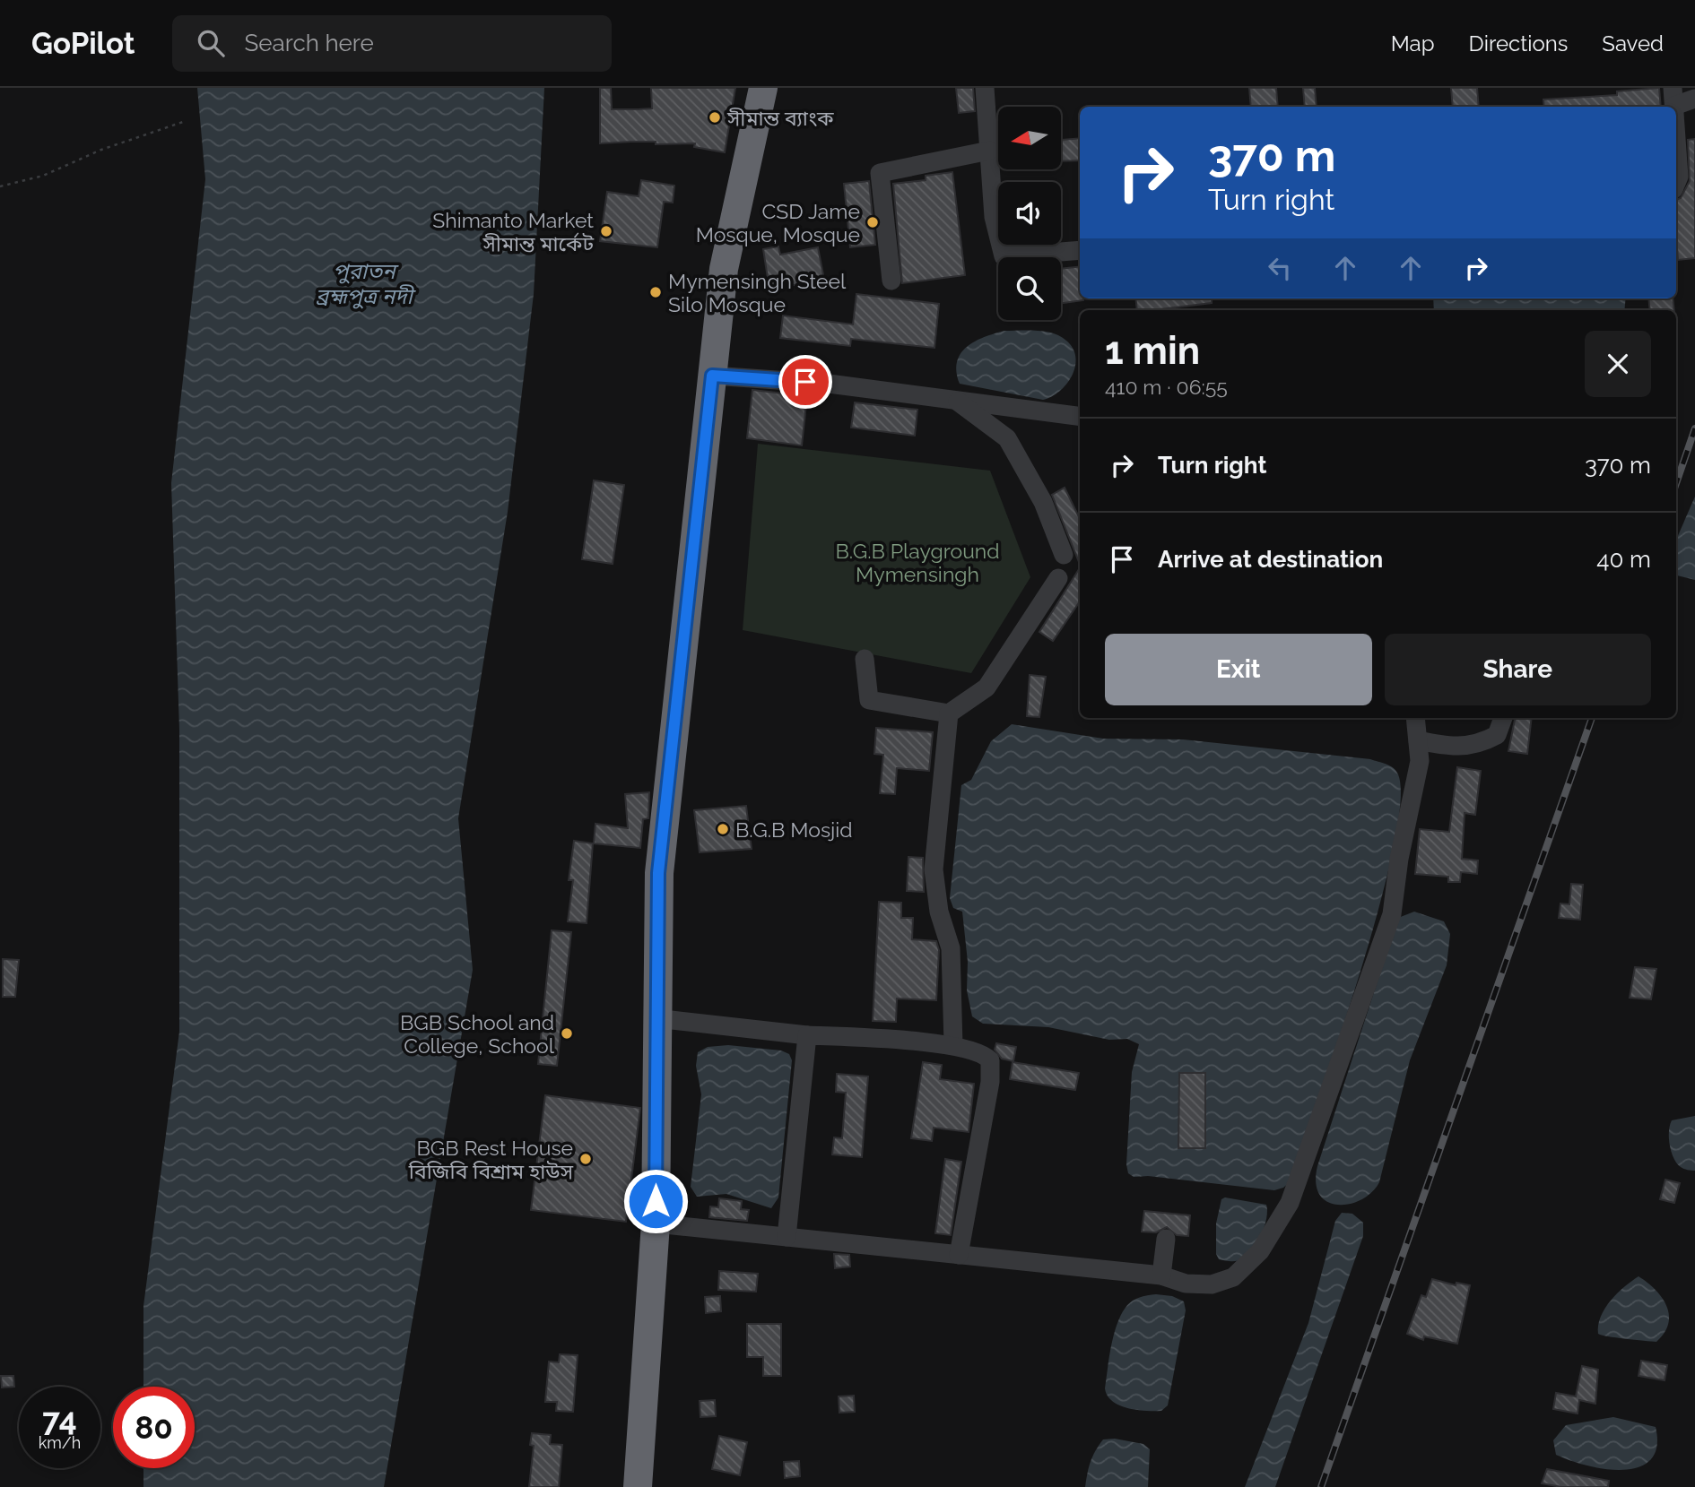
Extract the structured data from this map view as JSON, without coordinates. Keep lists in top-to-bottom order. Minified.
{"water":["পুরাতন ব্রহ্মপুত্র নদী"],"parks":["B.G.B Playground Mymensingh"],"places":["সীমান্ত ব্যাংক","CSD Jame Mosque, Mosque","Shimanto Market সীমান্ত মার্কেট","Mymensingh Steel Silo Mosque","B.G.B Mosjid","BGB School and College, School","BGB Rest House বিজিবি বিশ্রাম হাউস"],"north":"left","page":{"header":"GoPilot","search":"Search here","nav":["Map","Directions","Saved"],"turn":["370 m","Turn right"],"heading":["1 min","410 m · 06:55"],"list":[{"name":"Turn right","value":"370 m"},{"name":"Arrive at destination","value":"40 m"}],"buttons":["Exit","Share"],"speed":"74 km/h","limit":"80"}}
